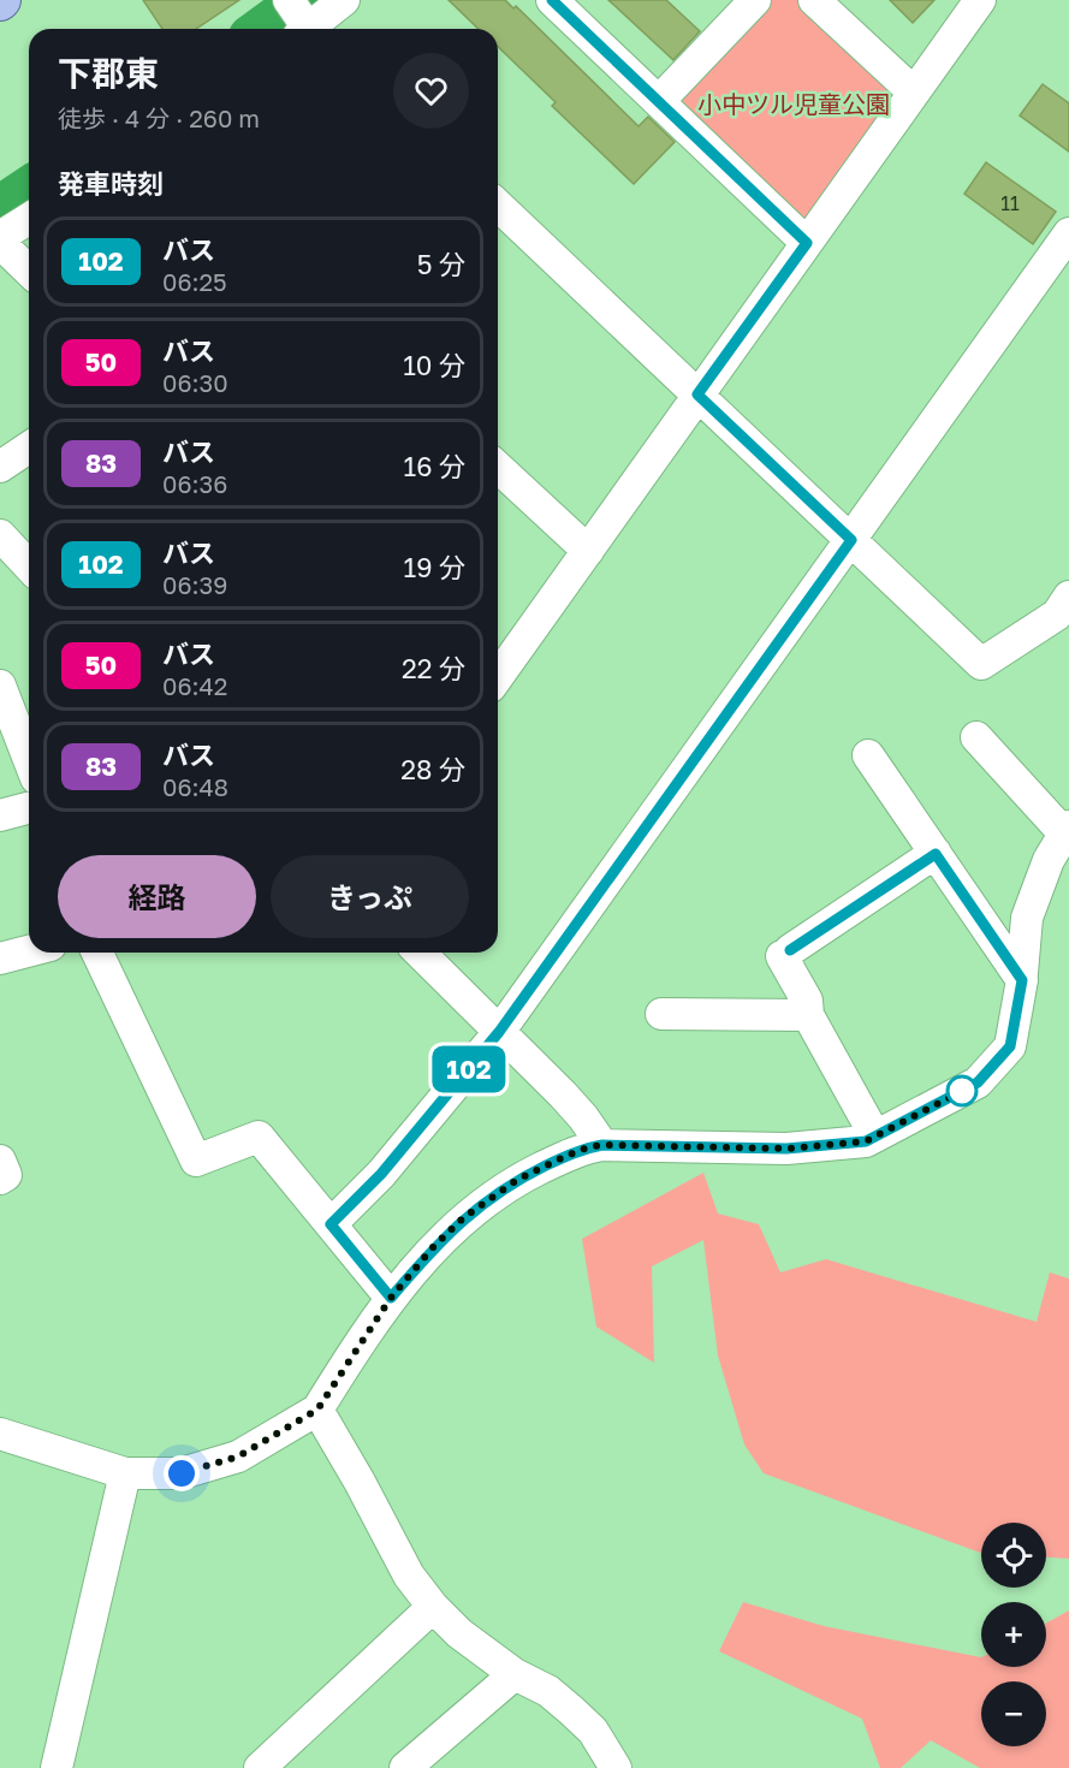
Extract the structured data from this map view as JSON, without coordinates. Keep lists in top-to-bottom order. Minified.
{"parks":["小中ツル児童公園"],"lines":["bus line 102"],"house_numbers":["11"],"page":{"on_map":"102","heading":[["下郡東","徒歩 · 4 分 · 260 m"],"発車時刻"],"list":[{"mark":"102","name":"バス","note":"06:25","value":"5 分"},{"mark":"50","name":"バス","note":"06:30","value":"10 分"},{"mark":"83","name":"バス","note":"06:36","value":"16 分"},{"mark":"102","name":"バス","note":"06:39","value":"19 分"},{"mark":"50","name":"バス","note":"06:42","value":"22 分"},{"mark":"83","name":"バス","note":"06:48","value":"28 分"}],"buttons":["経路","きっぷ"],"map_buttons":["+","−"]}}
